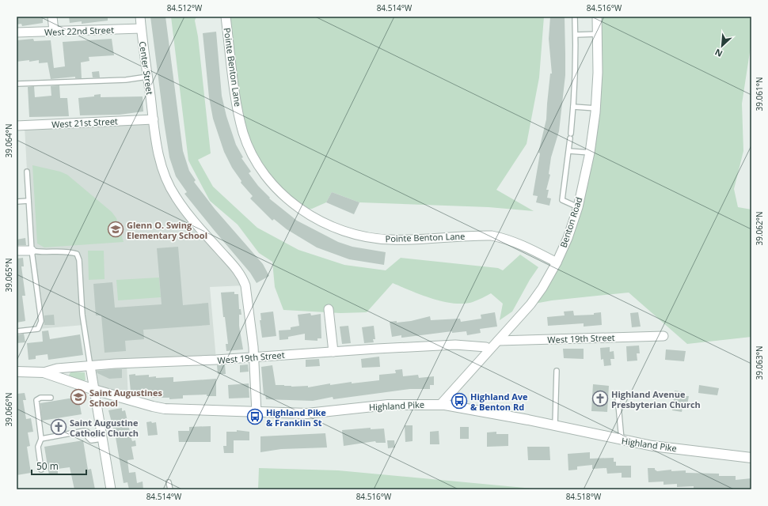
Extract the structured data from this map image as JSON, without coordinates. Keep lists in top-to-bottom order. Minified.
{"streets":{"street":["West 22nd Street","Pointe Benton Lane","Center Street","West 21st Street","Benton Road","West 19th Street","Highland Pike"]},"crossings":[["West 22nd Street","Center Street"],["Pointe Benton Lane","Benton Road"],["Center Street","West 21st Street"],["Center Street","West 19th Street"],["Center Street","Highland Pike"],["Benton Road","West 19th Street"],["Benton Road","Highland Pike"],["West 19th Street","Highland Pike"]],"places":{"school or university":["Glenn O. Swing Elementary School","Saint Augustines School"],"church":["Highland Avenue Presbyterian Church","Saint Augustine Catholic Church"],"bus stop":["Highland Ave & Benton Rd","Highland Pike & Franklin St"]},"scale_bar":"50 m","north":"bottom left","coordinates":["84.512°W","84.514°W","84.516°W","39.061°N","39.064°N","39.062°N","39.065°N","39.063°N","39.066°N","84.518°W"]}
